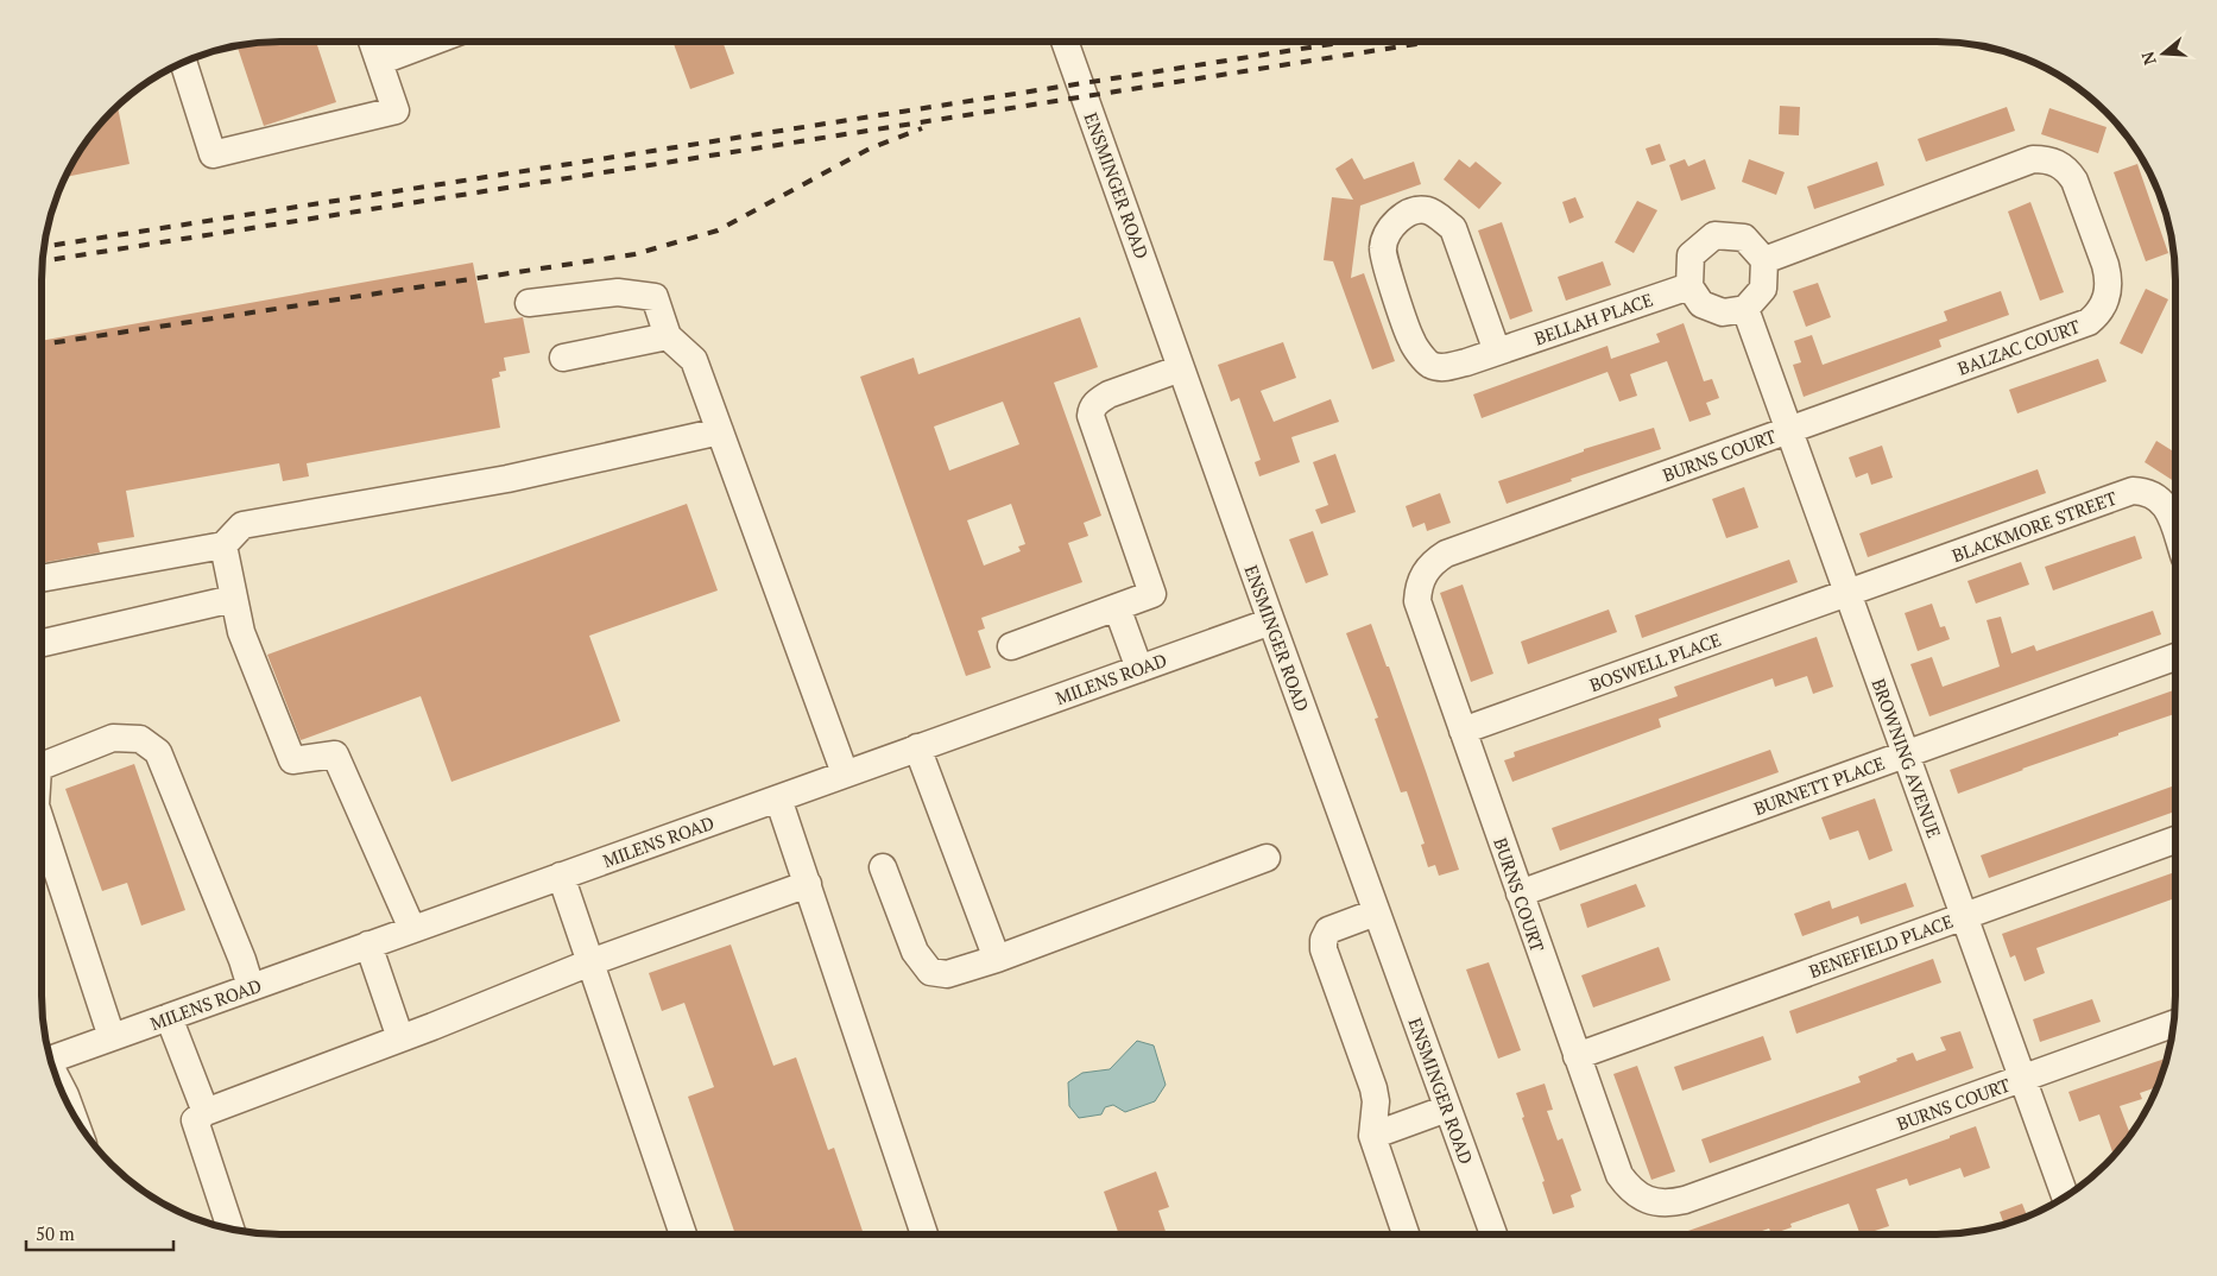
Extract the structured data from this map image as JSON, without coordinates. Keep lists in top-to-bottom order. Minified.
{"streets":{"street":["ENSMINGER ROAD","BELLAH PLACE","BALZAC COURT","BURNS COURT","BLACKMORE STREET","BOSWELL PLACE","MILENS ROAD","BROWNING AVENUE","BURNETT PLACE","BENEFIELD PLACE"]},"crossings":[["ENSMINGER ROAD","MILENS ROAD"],["BELLAH PLACE","BALZAC COURT"],["BELLAH PLACE","BROWNING AVENUE"],["BALZAC COURT","BURNS COURT"],["BALZAC COURT","BROWNING AVENUE"],["BURNS COURT","BOSWELL PLACE"],["BURNS COURT","BROWNING AVENUE"],["BURNS COURT","BURNETT PLACE"],["BURNS COURT","BENEFIELD PLACE"],["BLACKMORE STREET","BOSWELL PLACE"],["BLACKMORE STREET","BROWNING AVENUE"],["BOSWELL PLACE","BROWNING AVENUE"],["BROWNING AVENUE","BURNETT PLACE"],["BROWNING AVENUE","BENEFIELD PLACE"]],"scale_bar":"50 m","north":"left"}
